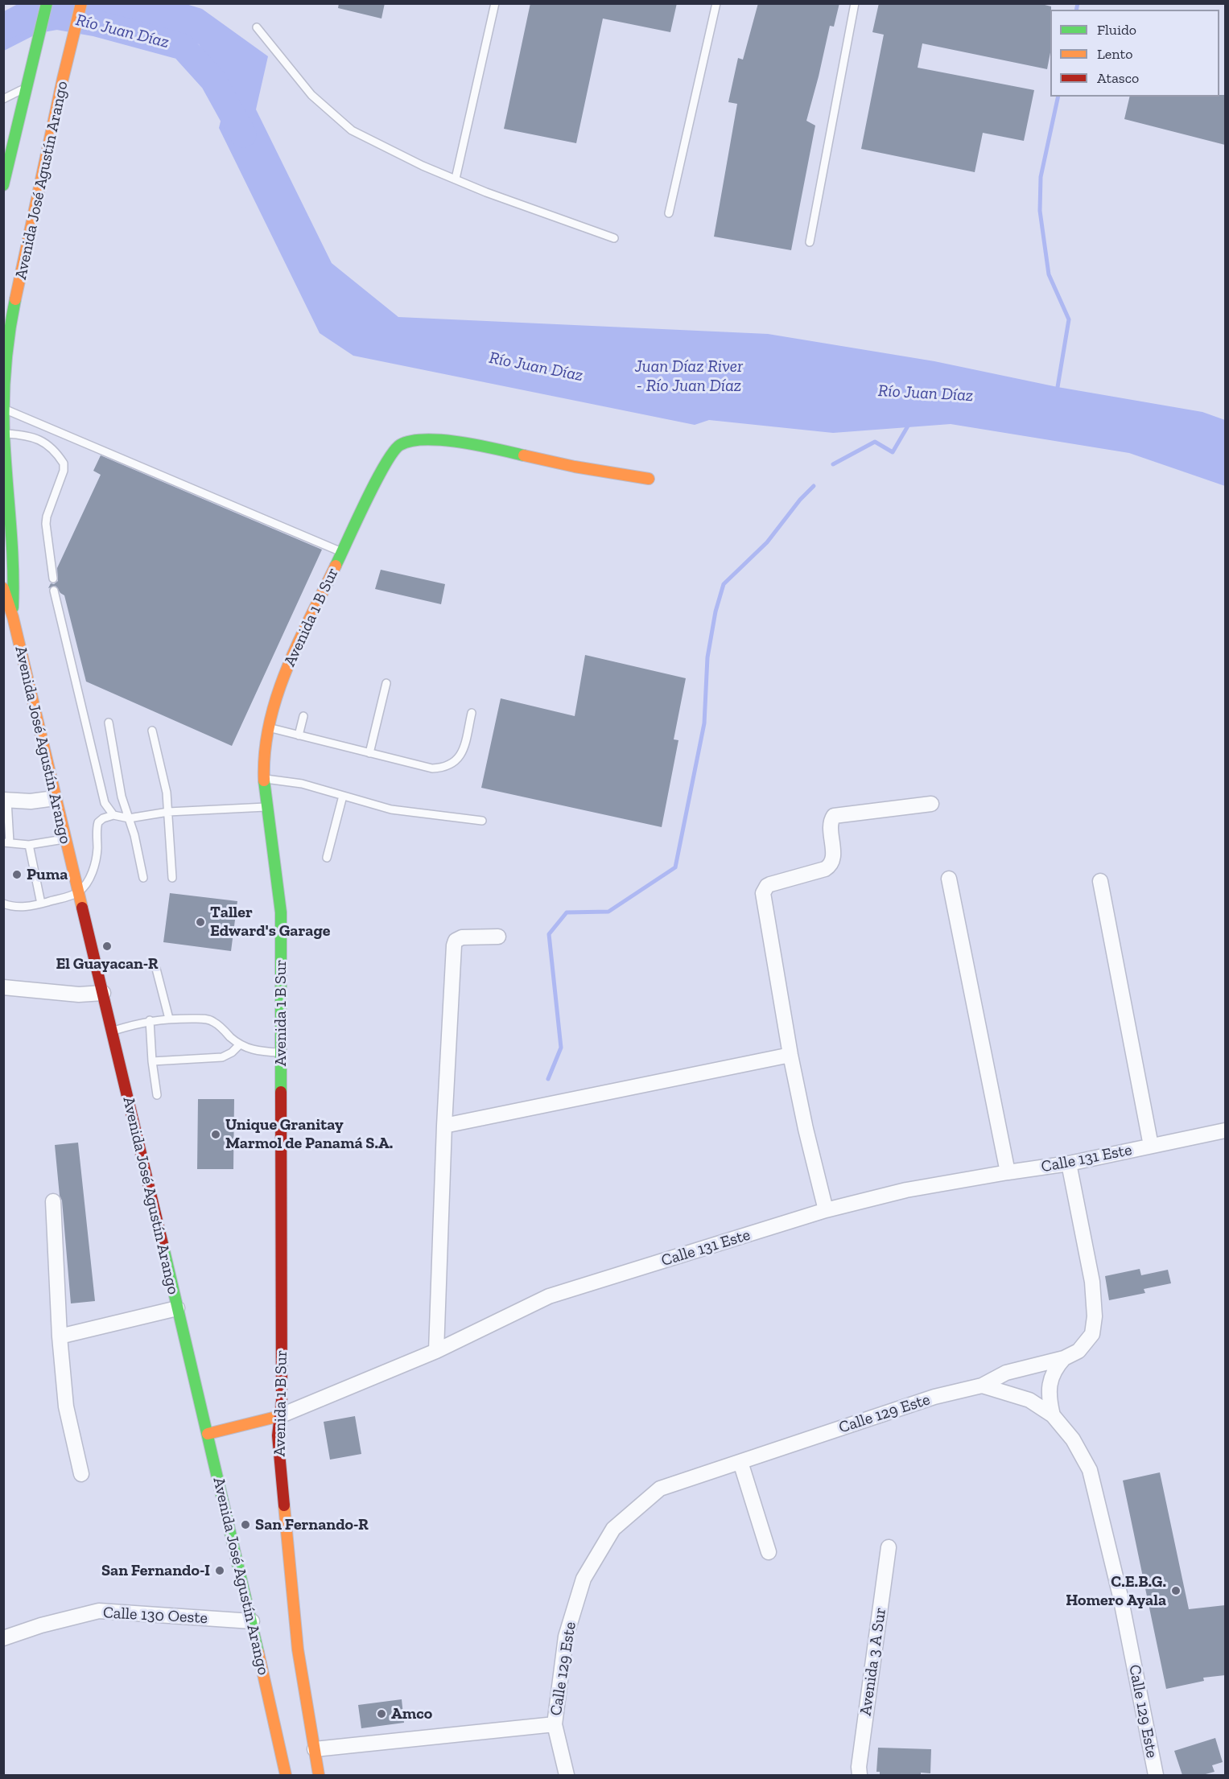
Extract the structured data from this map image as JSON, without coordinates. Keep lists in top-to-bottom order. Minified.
{"streets":{"main road":["Avenida José Agustín Arango","Avenida 1 B Sur","Calle 131 Este"],"street":["Calle 129 Este","Calle 130 Oeste","Avenida 3 A Sur"]},"crossings":[["Avenida José Agustín Arango","Calle 131 Este"],["Avenida José Agustín Arango","Calle 130 Oeste"],["Avenida 1 B Sur","Calle 131 Este"]],"water":["Río Juan Díaz","Juan Díaz River - Río Juan Díaz"],"places":["Puma","Taller Edward's Garage","El Guayacan-R","Unique Granitay Marmol de Panamá S.A.","San Fernando-R","San Fernando-I","C.E.B.G. Homero Ayala","Amco"],"legend":["Fluido","Lento","Atasco"]}
